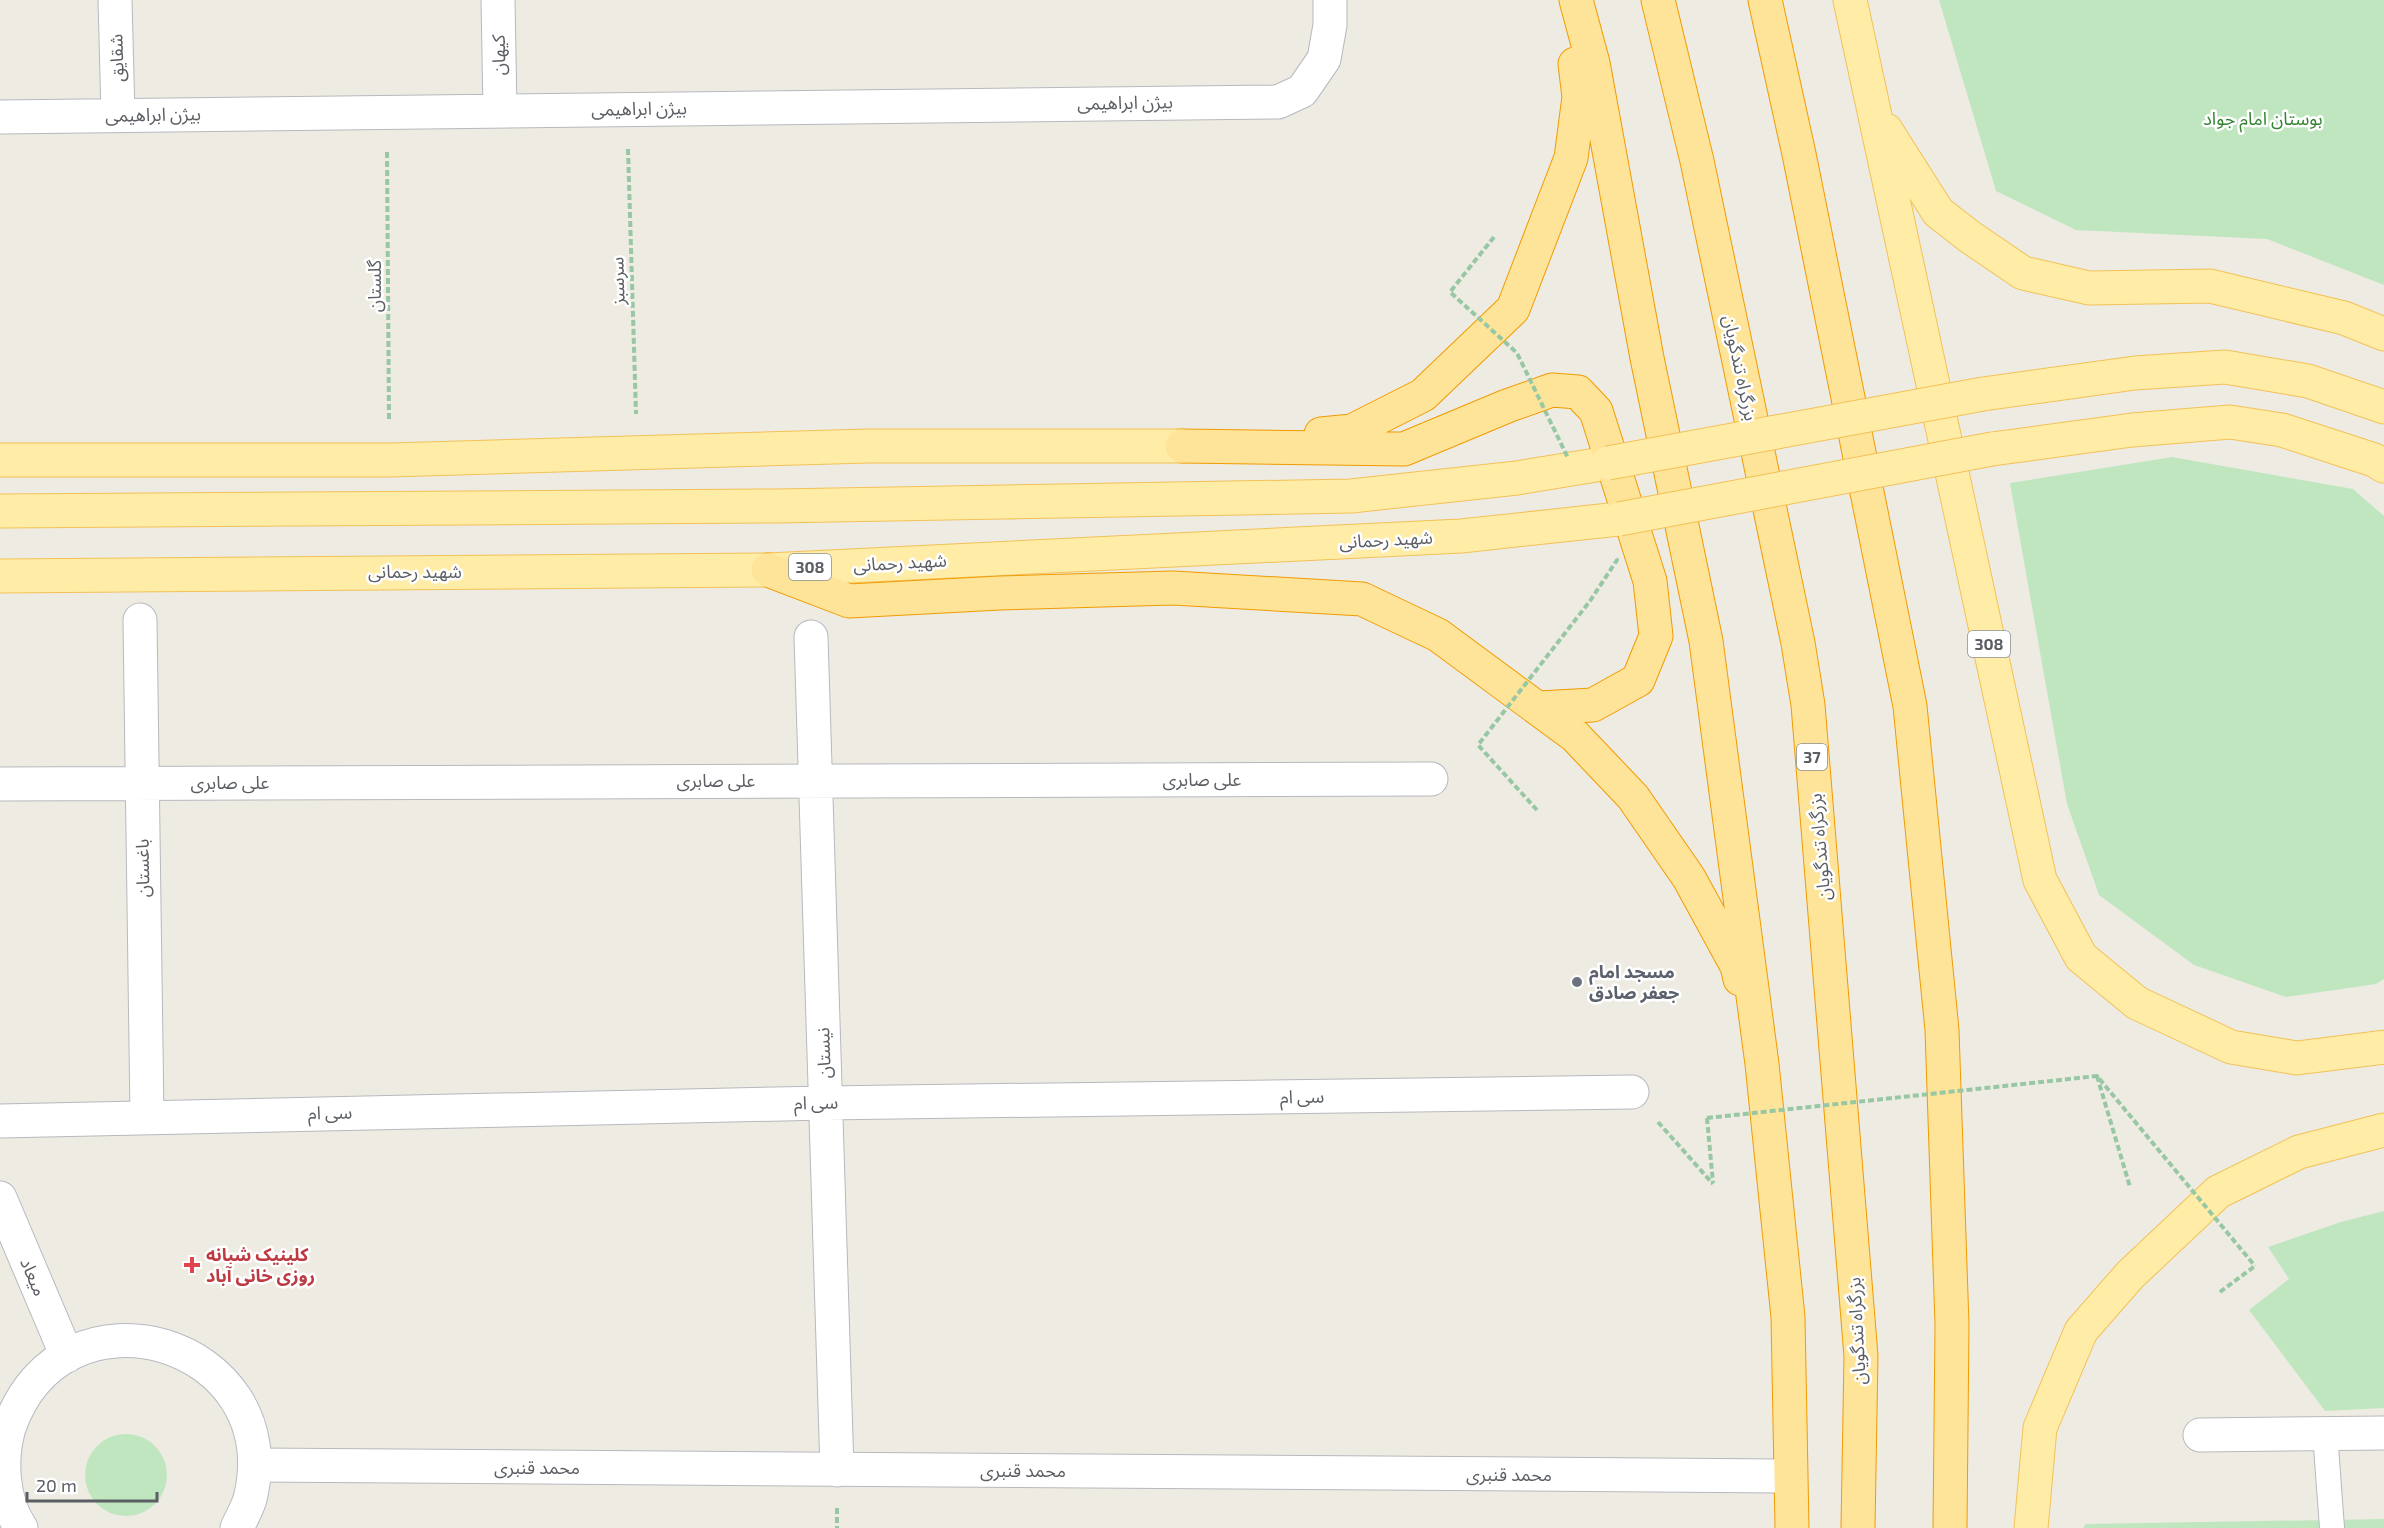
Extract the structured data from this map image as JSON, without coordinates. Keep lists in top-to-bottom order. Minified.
{"streets":{"highway":["بزرگراه تندگویان","37"],"main road":["شهید رحمانی","308"],"street":["کیهان","شقایق","بیژن ابراهیمی","علی صابری","باغستان","نیستان","سی ام","میعاد","محمد قنبری"],"path":["سرسبز","گلستان"]},"crossings":[["کیهان","بیژن ابراهیمی"],["شقایق","بیژن ابراهیمی"],["بیژن ابراهیمی","سرسبز"],["بیژن ابراهیمی","گلستان"],["شهید رحمانی","308"],["علی صابری","باغستان"],["علی صابری","نیستان"],["باغستان","سی ام"],["نیستان","سی ام"],["نیستان","محمد قنبری"]],"parks":["بوستان امام جواد"],"places":{"other":["مسجد امام جعفر صادق"],"health":["کلینیک شبانه روزی خانی آباد"]},"scale_bar":"20 m"}
